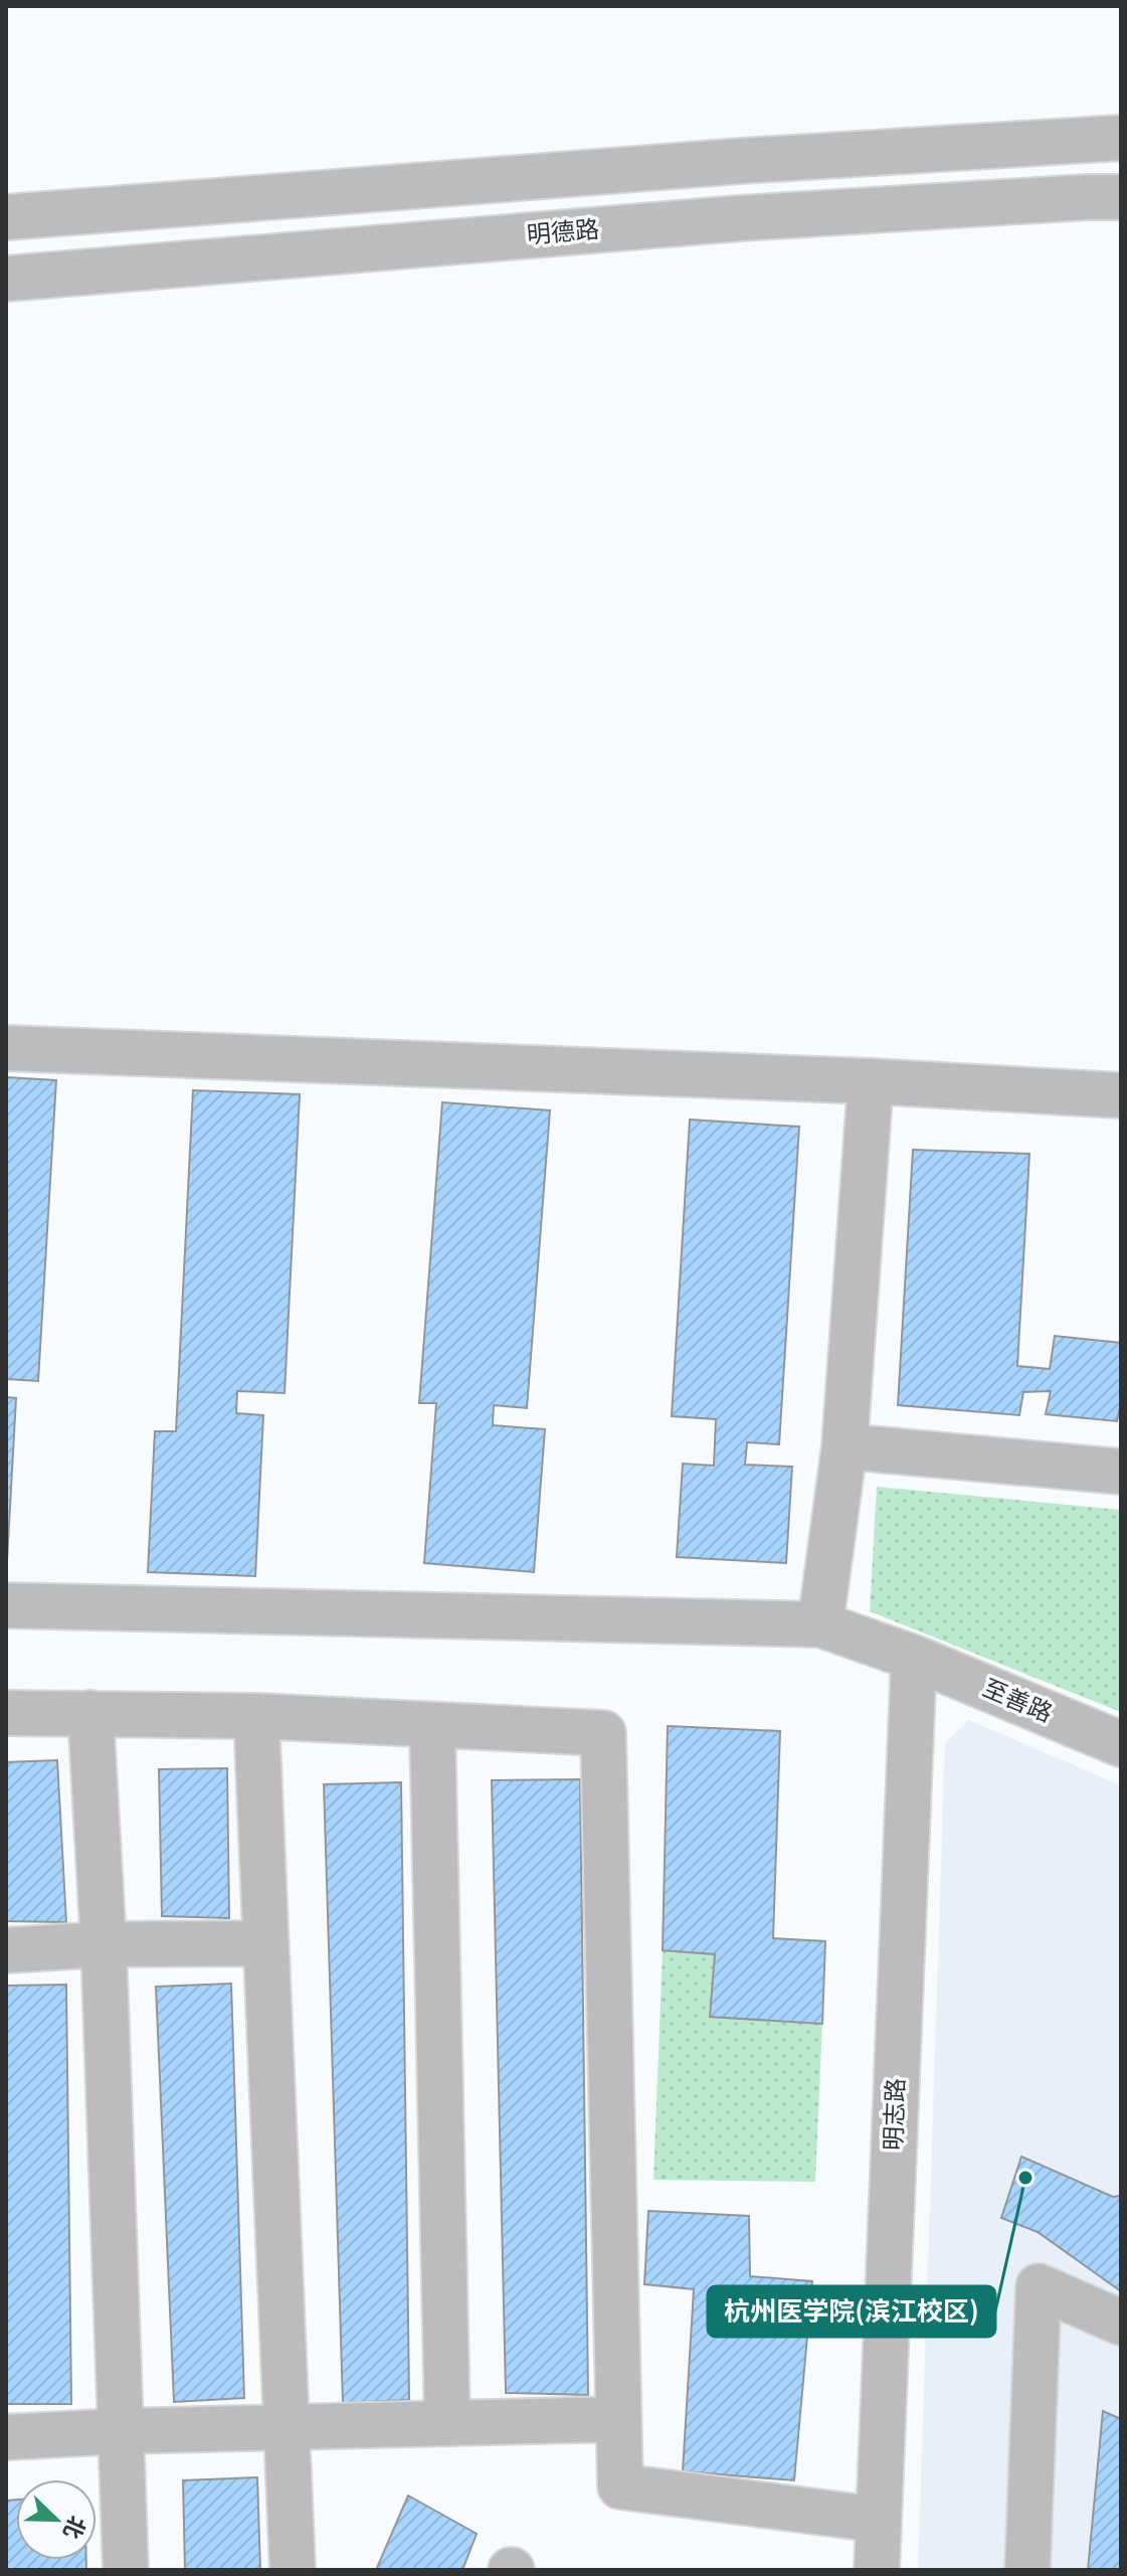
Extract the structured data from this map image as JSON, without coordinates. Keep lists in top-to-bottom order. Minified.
{"streets":{"street":["明德路","至善路","明志路"]},"crossings":[["至善路","明志路"]],"places":["杭州医学院(滨江校区)"],"north":"bottom right"}
